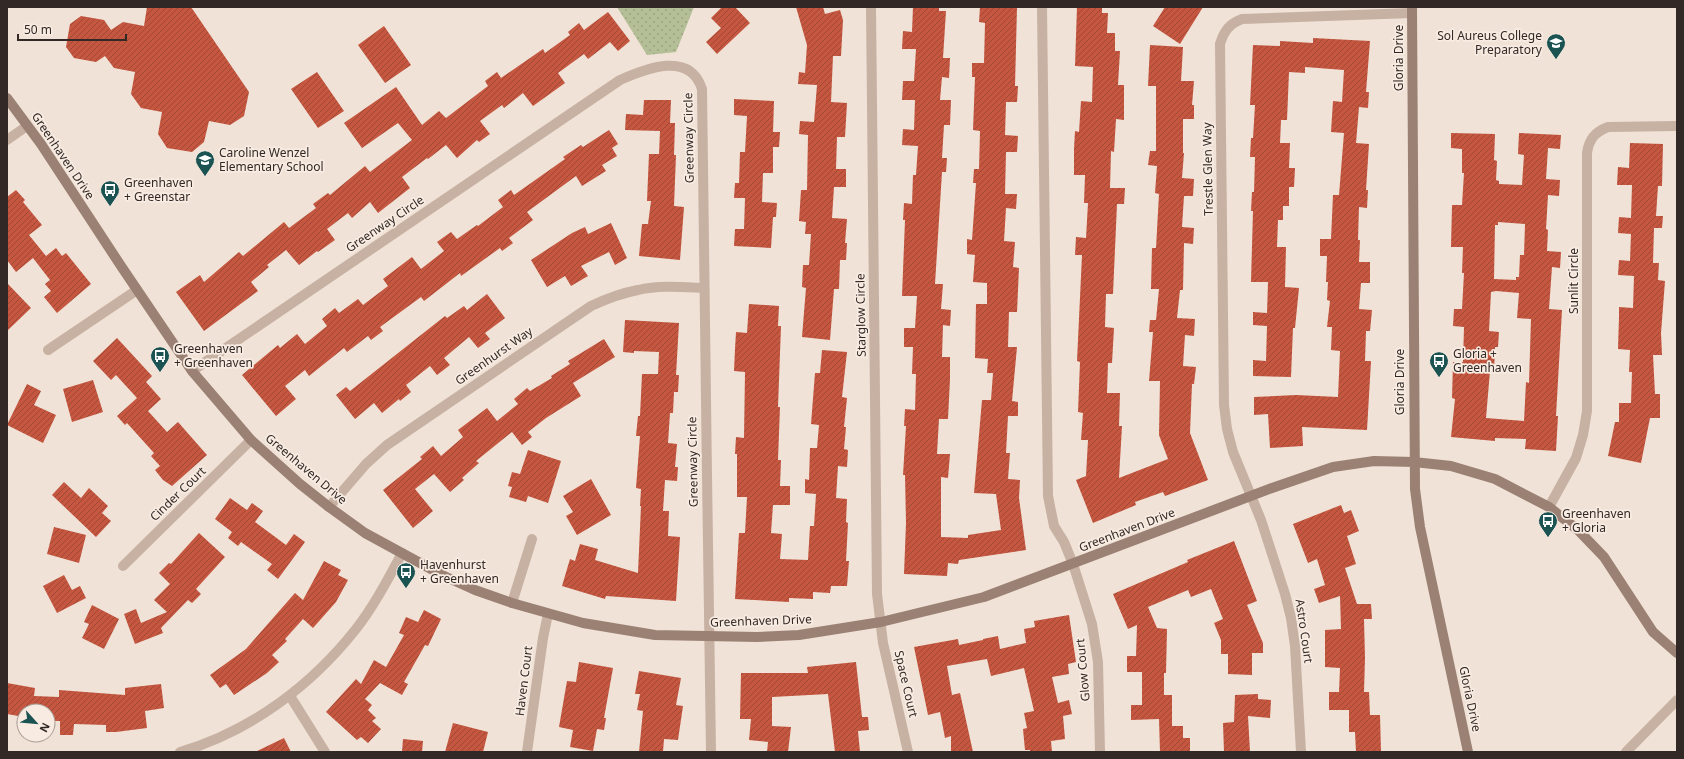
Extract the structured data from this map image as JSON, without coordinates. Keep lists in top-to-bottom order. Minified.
{"streets":{"street":["Gloria Drive","Greenway Circle","Greenhaven Drive","Trestle Glen Way","Sunlit Circle","Starglow Circle","Greenhurst Way","Cinder Court","Astro Court","Glow Court","Haven Court","Space Court"]},"crossings":[["Gloria Drive","Greenhaven Drive"],["Gloria Drive","Trestle Glen Way"],["Greenway Circle","Greenhaven Drive"],["Greenway Circle","Greenhurst Way"],["Greenhaven Drive","Trestle Glen Way"],["Greenhaven Drive","Sunlit Circle"],["Greenhaven Drive","Starglow Circle"],["Greenhaven Drive","Greenhurst Way"],["Greenhaven Drive","Cinder Court"],["Greenhaven Drive","Astro Court"],["Greenhaven Drive","Glow Court"],["Greenhaven Drive","Haven Court"],["Greenhaven Drive","Space Court"],["Trestle Glen Way","Astro Court"],["Starglow Circle","Space Court"]],"places":{"school or university":["Sol Aureus College Preparatory","Caroline Wenzel Elementary School"],"bus stop":["Greenhaven + Greenstar","Greenhaven + Greenhaven","Gloria + Greenhaven","Greenhaven + Gloria","Havenhurst + Greenhaven"]},"scale_bar":"50 m","north":"bottom right"}
